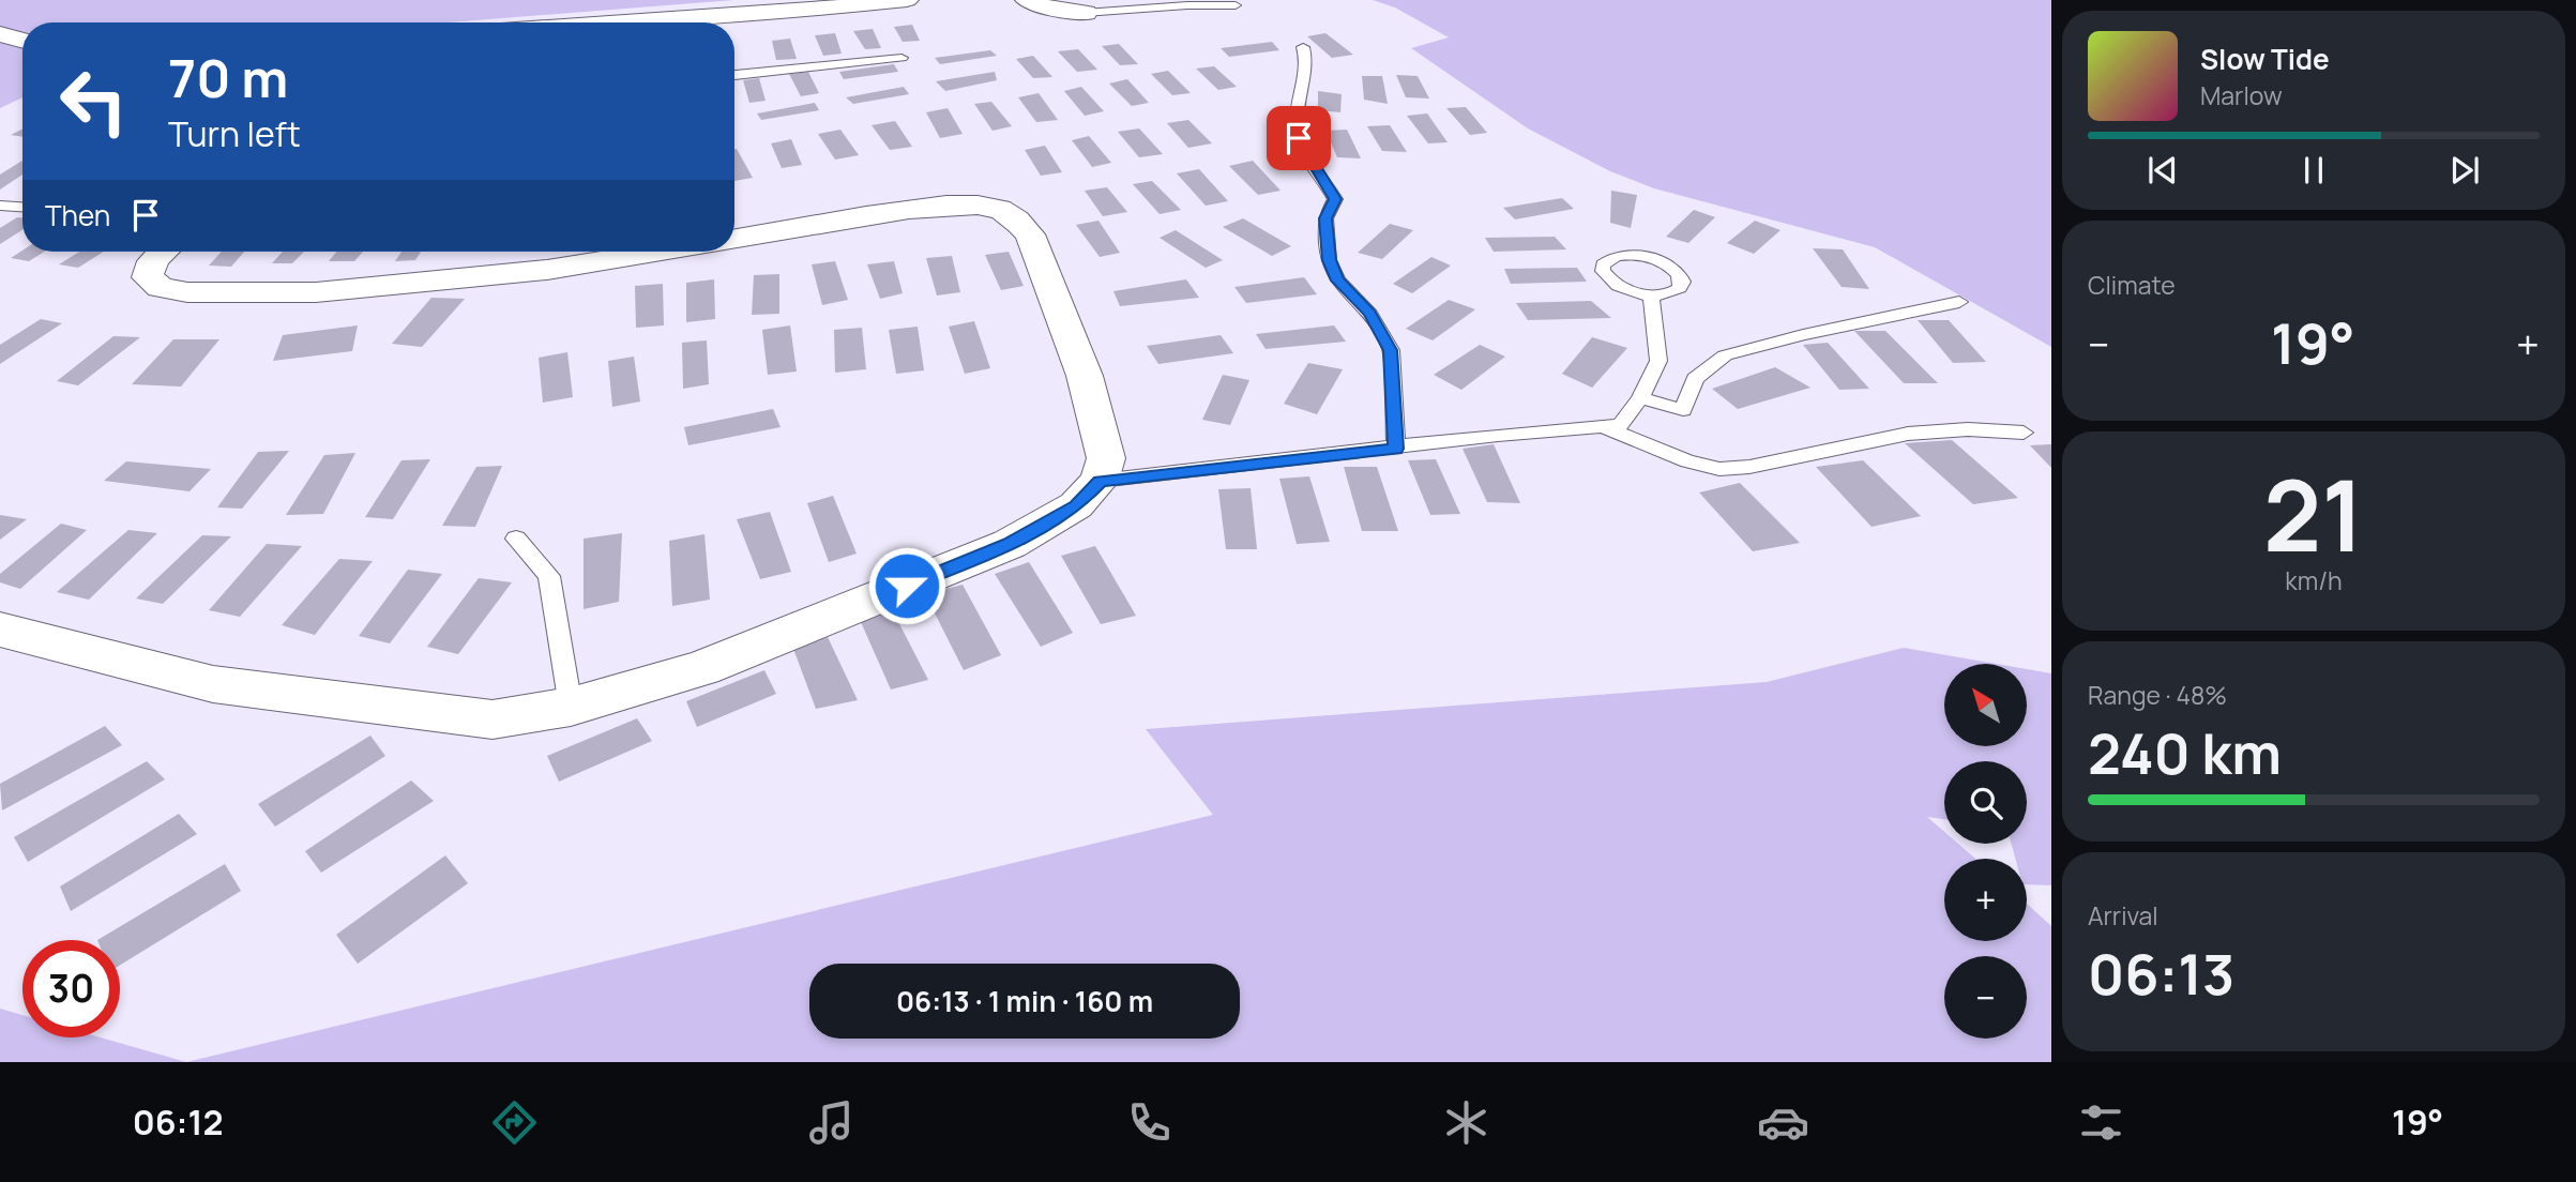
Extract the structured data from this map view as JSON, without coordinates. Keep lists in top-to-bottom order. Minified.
{"north":"top left","page":{"turn":["70 m","Turn left"],"song":["Slow Tide","Marlow"],"then":"Then","tile":["Climate",["21","km/h"],["Range · 48%","240 km"],["Arrival","06:13"]],"heat":["−","19°","+"],"map_buttons":["+","−"],"limit":"30","trip":"06:13 · 1 min · 160 m","tabs":["06:12","19°"]}}
